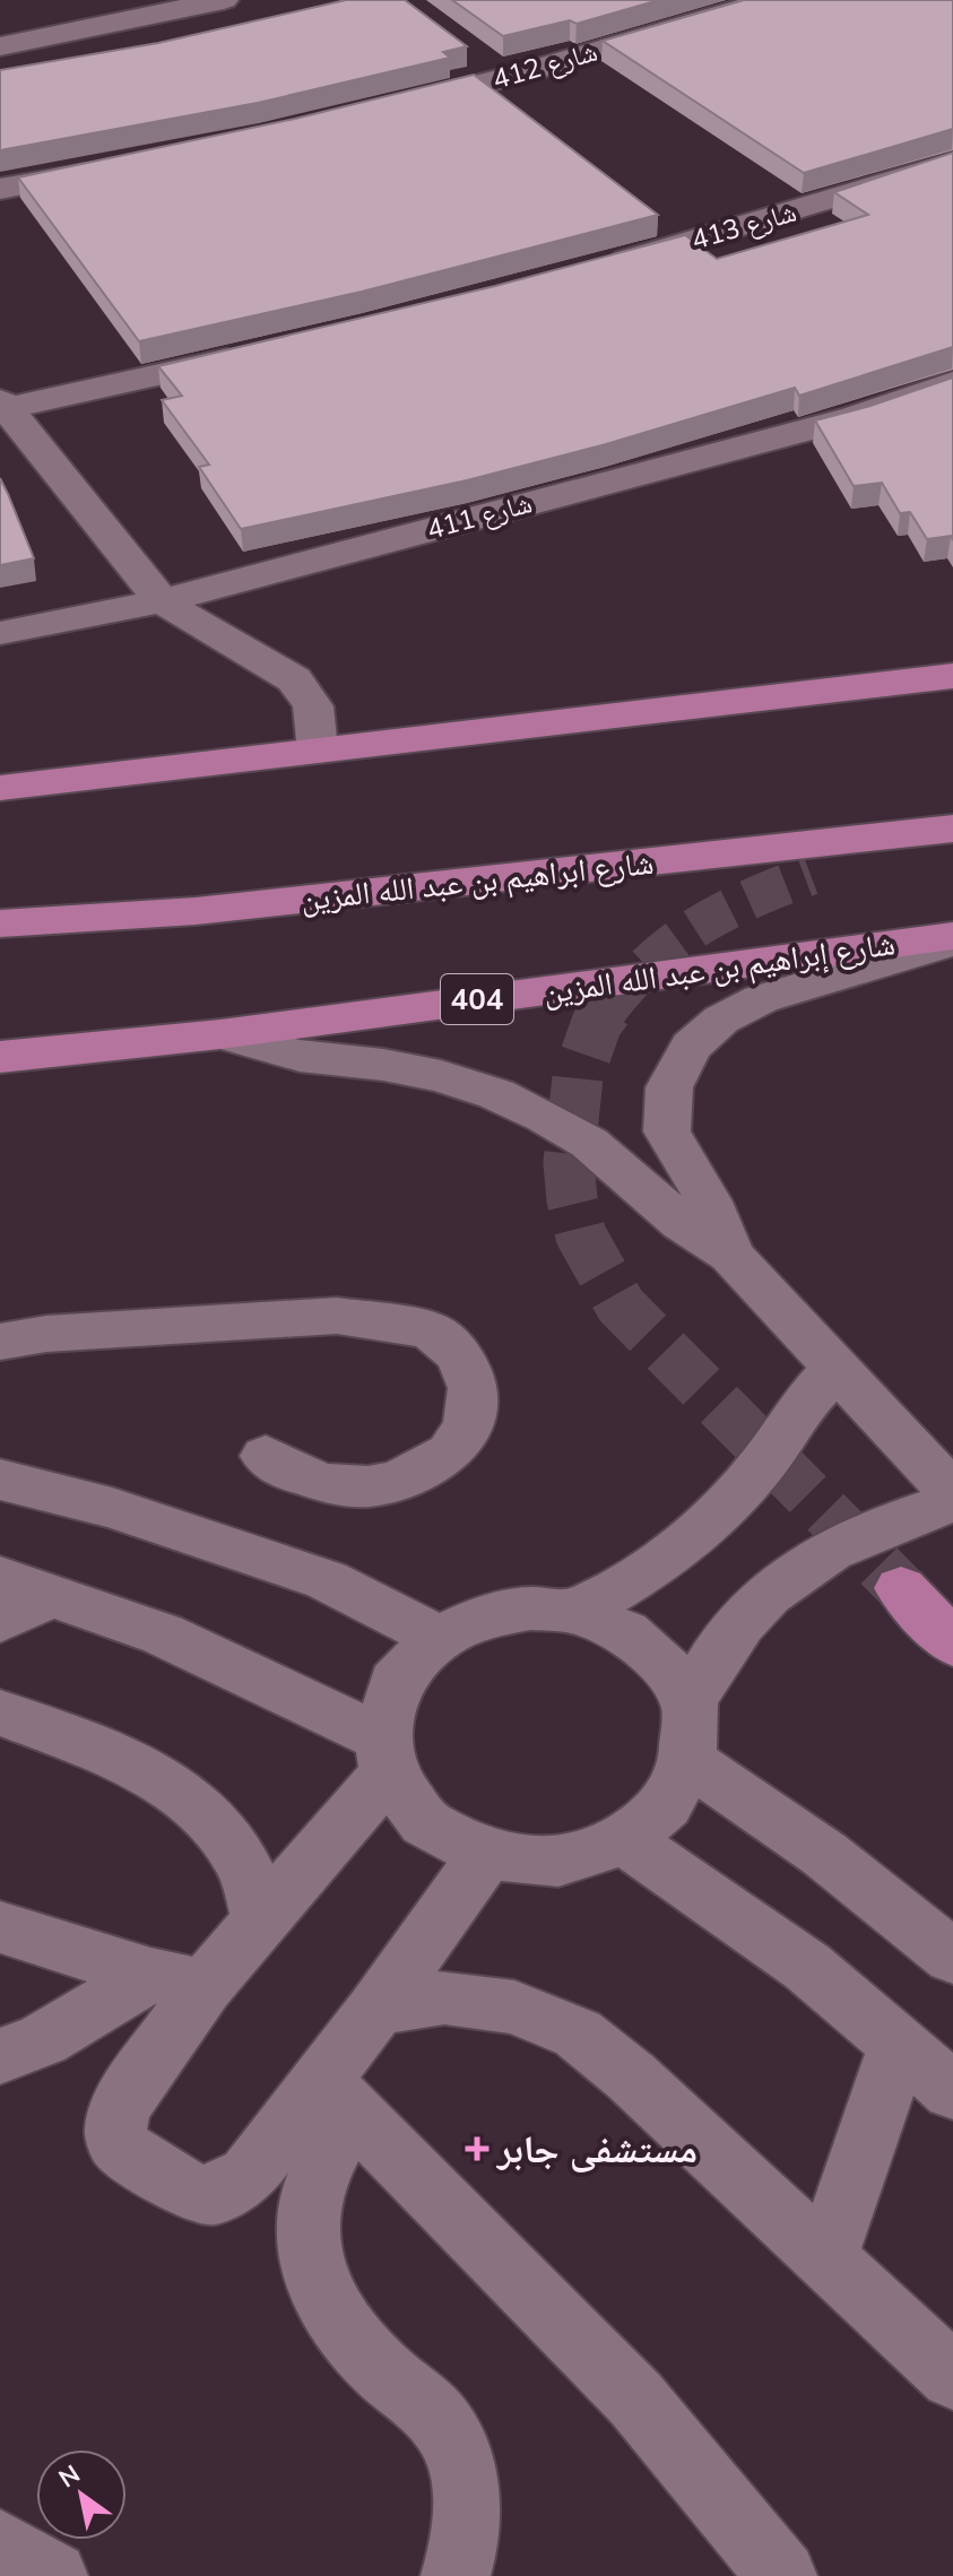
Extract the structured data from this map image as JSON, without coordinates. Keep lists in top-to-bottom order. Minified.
{"streets":{"main road":["شارع ابراهيم بن عبد الله المزين","شارع إبراهيم بن عبد الله المزين","404"],"street":["شارع 412","شارع 413","شارع 411"]},"places":{"health":["مستشفى جابر"]},"north":"top left"}
